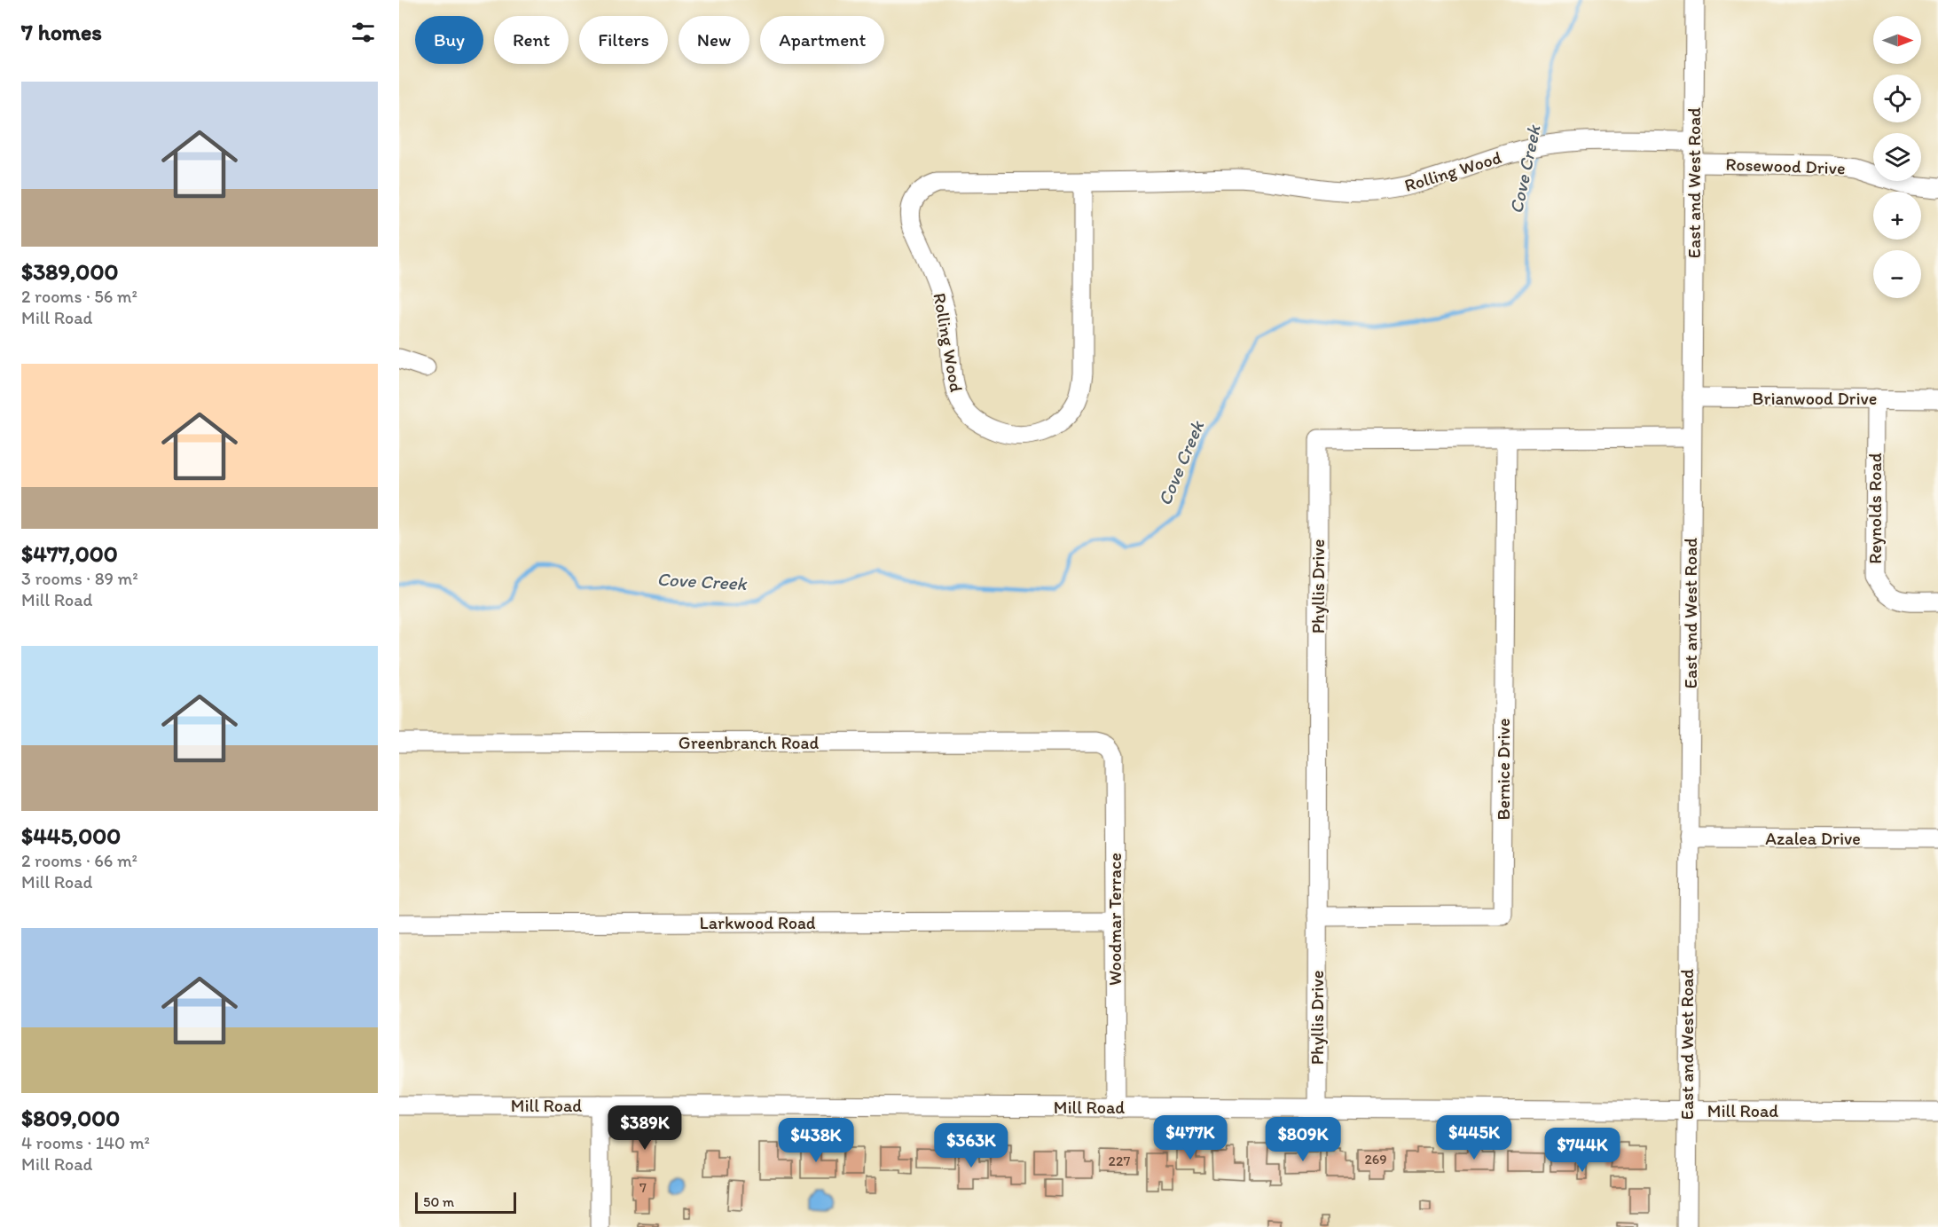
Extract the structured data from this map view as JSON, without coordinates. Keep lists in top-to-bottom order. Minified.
{"streets":{"street":["Rosewood Drive","Rolling Wood","East and West Road","Brianwood Drive","Reynolds Road","Phyllis Drive","Greenbranch Road","Bernice Drive","Azalea Drive","Woodmar Terrace","Larkwood Road","Mill Road"]},"crossings":[["Rosewood Drive","East and West Road"],["Rolling Wood","East and West Road"],["East and West Road","Brianwood Drive"],["East and West Road","Phyllis Drive"],["East and West Road","Azalea Drive"],["East and West Road","Mill Road"],["Brianwood Drive","Reynolds Road"],["Phyllis Drive","Bernice Drive"],["Phyllis Drive","Mill Road"],["Greenbranch Road","Woodmar Terrace"],["Woodmar Terrace","Larkwood Road"],["Woodmar Terrace","Mill Road"]],"water":["Cove Creek"],"house_numbers":["269","227","7"],"scale_bar":"50 m","north":"right","page":{"heading":"7 homes","map_buttons":["+","−"],"chip":["Buy","Rent","Filters","New","Apartment"],"list":[{"name":"$389,000","note":"2 rooms · 56 m² · Mill Road"},{"name":"$477,000","note":"3 rooms · 89 m² · Mill Road"},{"name":"$445,000","note":"2 rooms · 66 m² · Mill Road"},{"name":"$809,000","note":"4 rooms · 140 m² · Mill Road"}],"price":["$389K","$477K","$445K","$809K","$438K","$363K","$744K"],"scale":"50 m"}}
